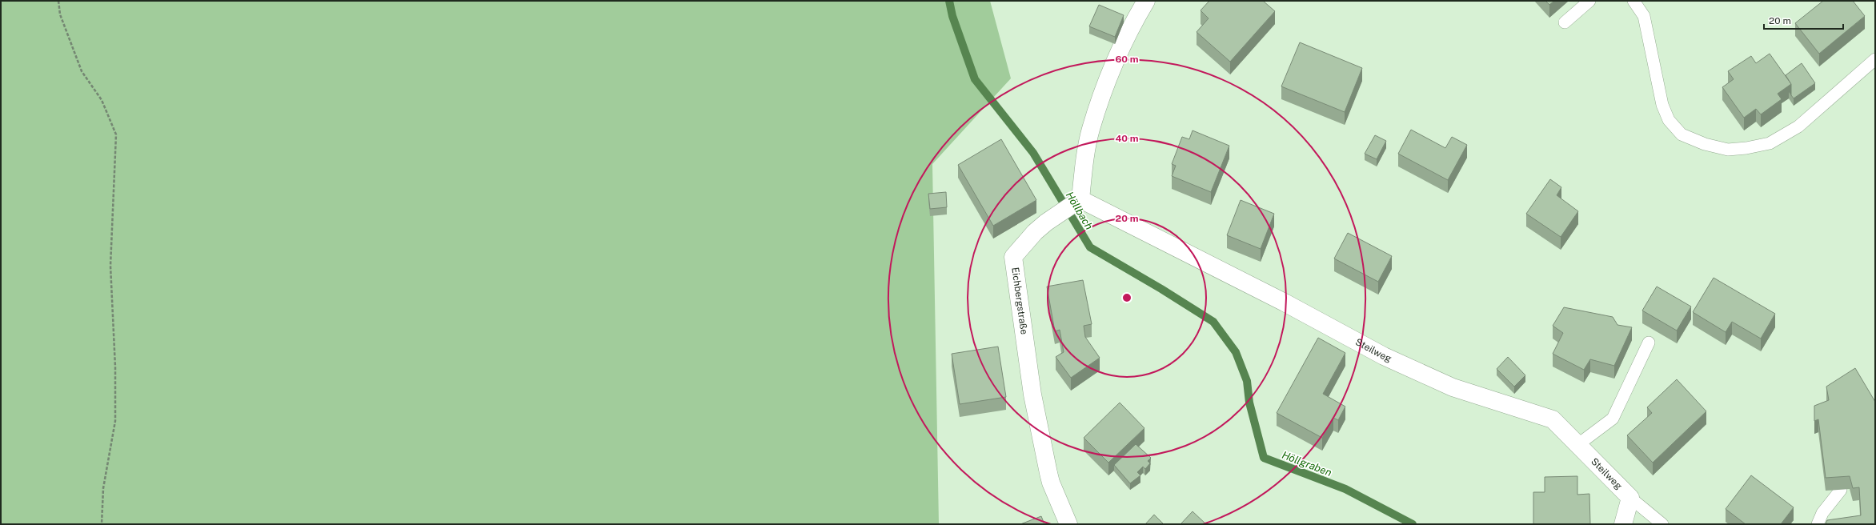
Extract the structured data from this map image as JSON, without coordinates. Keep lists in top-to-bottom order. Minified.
{"streets":{"street":["Eichbergstraße","Steilweg"]},"crossings":[["Eichbergstraße","Steilweg"]],"water":["Höllbach","Höllgraben"],"scale_bar":"20 m","rings":["60 m","40 m","20 m"]}
